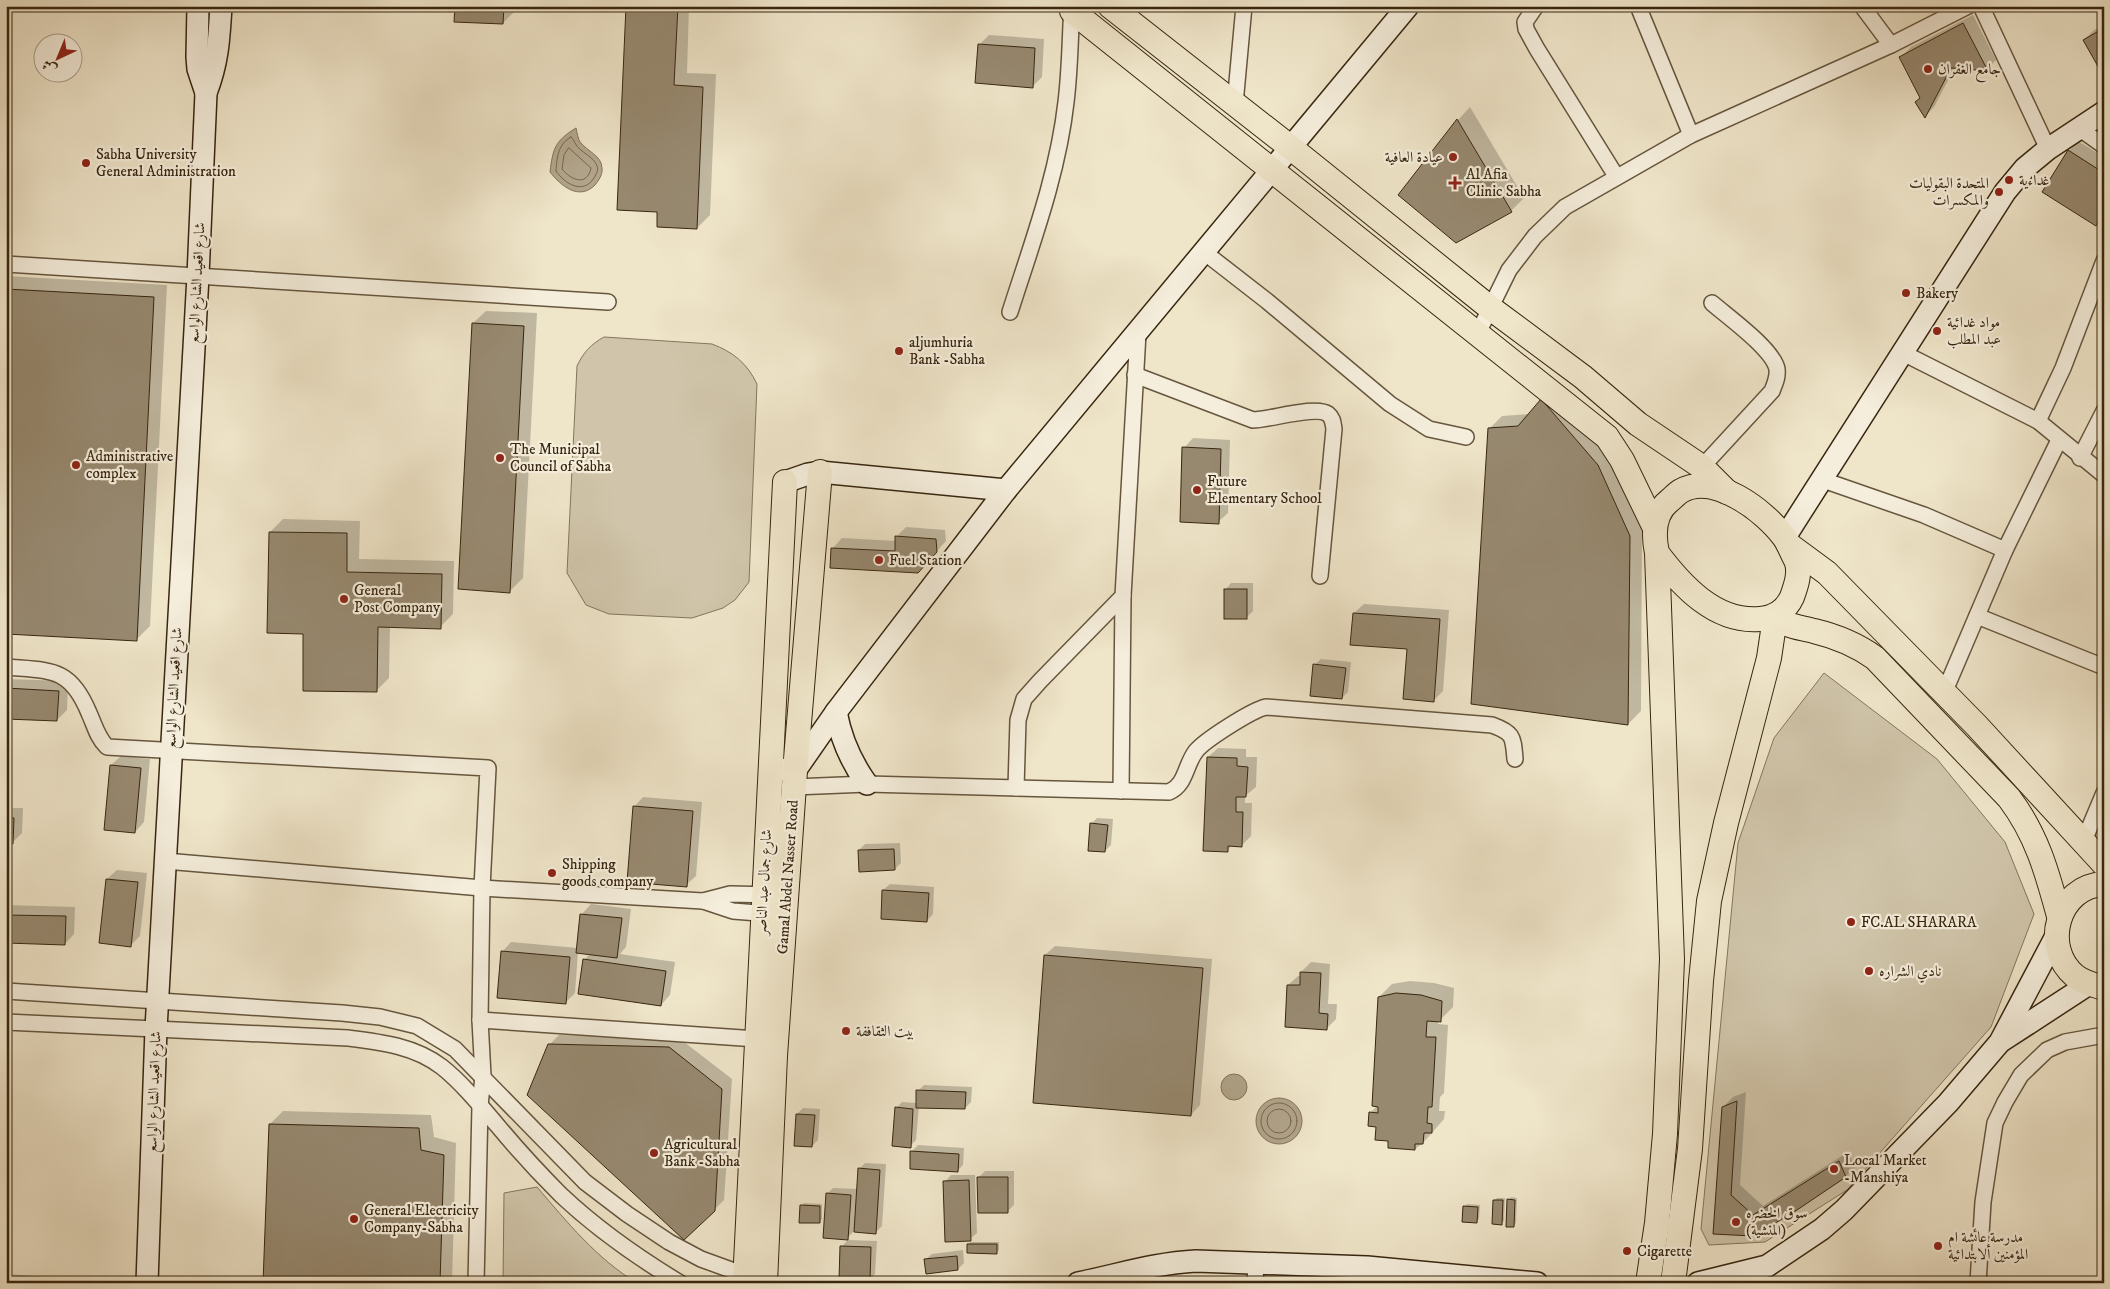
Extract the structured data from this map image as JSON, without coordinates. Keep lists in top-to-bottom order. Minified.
{"streets":{"main road":["Gamal Abdel Nasser Road","شارع جمال عبد الناصر"],"street":["شارع اقعيد الشارع الواسع"]},"crossings":[["Gamal Abdel Nasser Road","شارع جمال عبد الناصر"]],"places":{"other":["جامع الغفران","عيادة العافية","Sabha University General Administration","غداءية","المتحدة البقوليات والمكسرات","Bakery","مواد غدائية عبد المطلب","aljumhuria Bank -Sabha","The Municipal Council of Sabha","Administrative complex","Future Elementary School","Fuel Station","General Post Company","Shipping goods company","FC.AL SHARARA","نادي الشراره","بيت الثقاففة","Agricultural Bank -Sabha","Local Market -Manshiya","General Electricity Company-Sabha","سوق الخضره (المنشية)","مدرسة عائشة ام المؤمنين ألابتدائية","Cigarette"],"health":["Al Afia Clinic Sabha"]},"north":"bottom left"}
